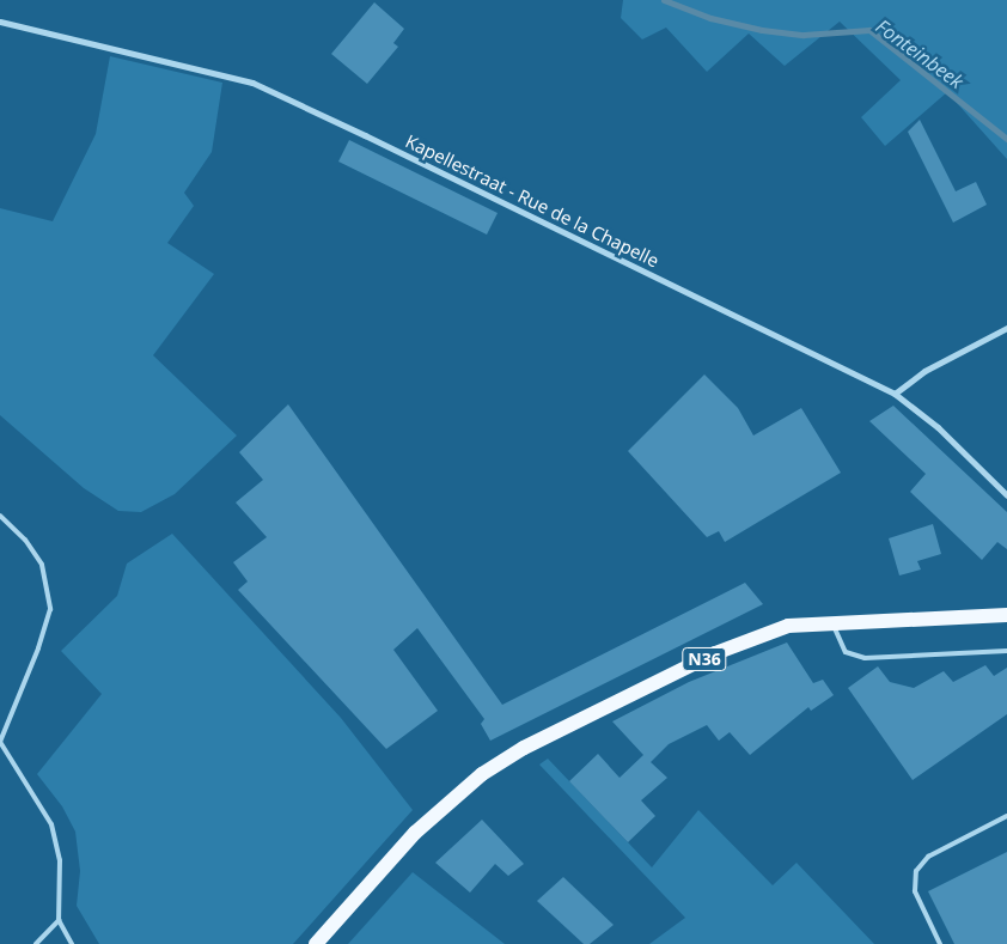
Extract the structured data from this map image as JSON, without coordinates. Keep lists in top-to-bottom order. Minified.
{"streets":{"main road":["N36"],"street":["Kapellestraat - Rue de la Chapelle"]},"water":["Fonteinbeek"]}
